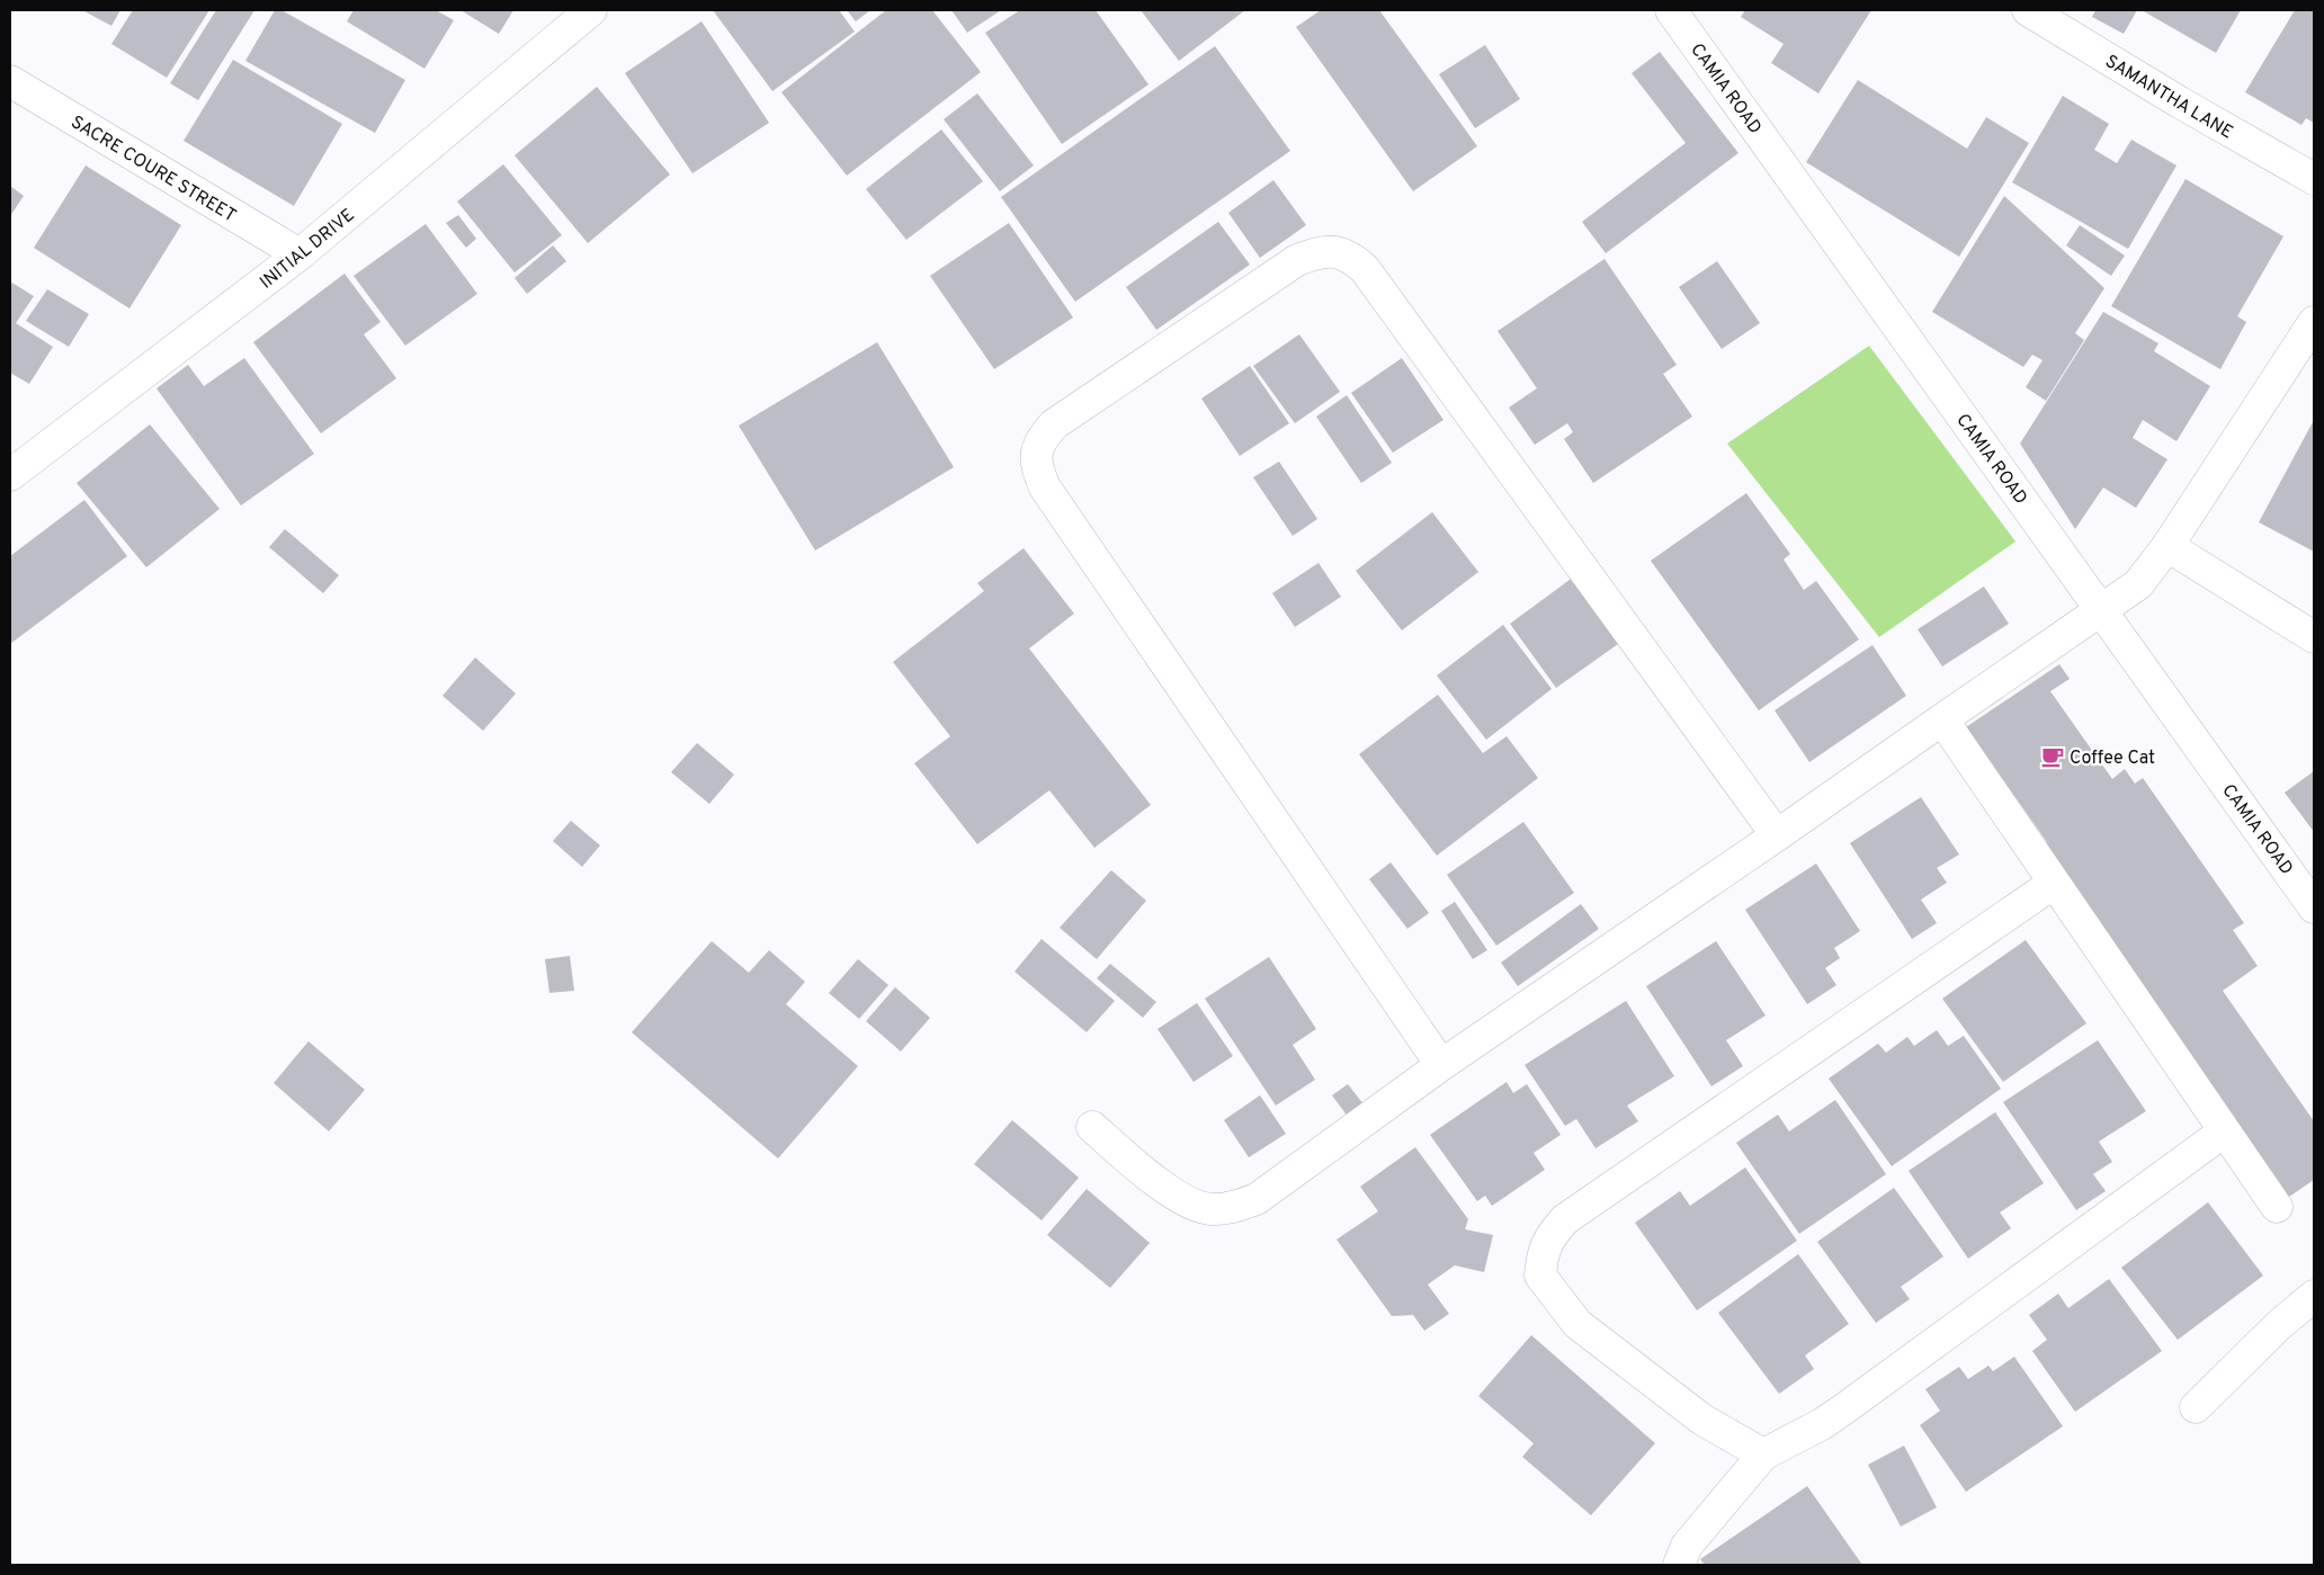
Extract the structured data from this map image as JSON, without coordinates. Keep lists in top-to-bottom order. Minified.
{"streets":{"street":["CAMIA ROAD","SAMANTHA LANE","SACRE COURE STREET","INITIAL DRIVE"]},"crossings":[["SACRE COURE STREET","INITIAL DRIVE"]],"places":{"cafe":["Coffee Cat"]}}
